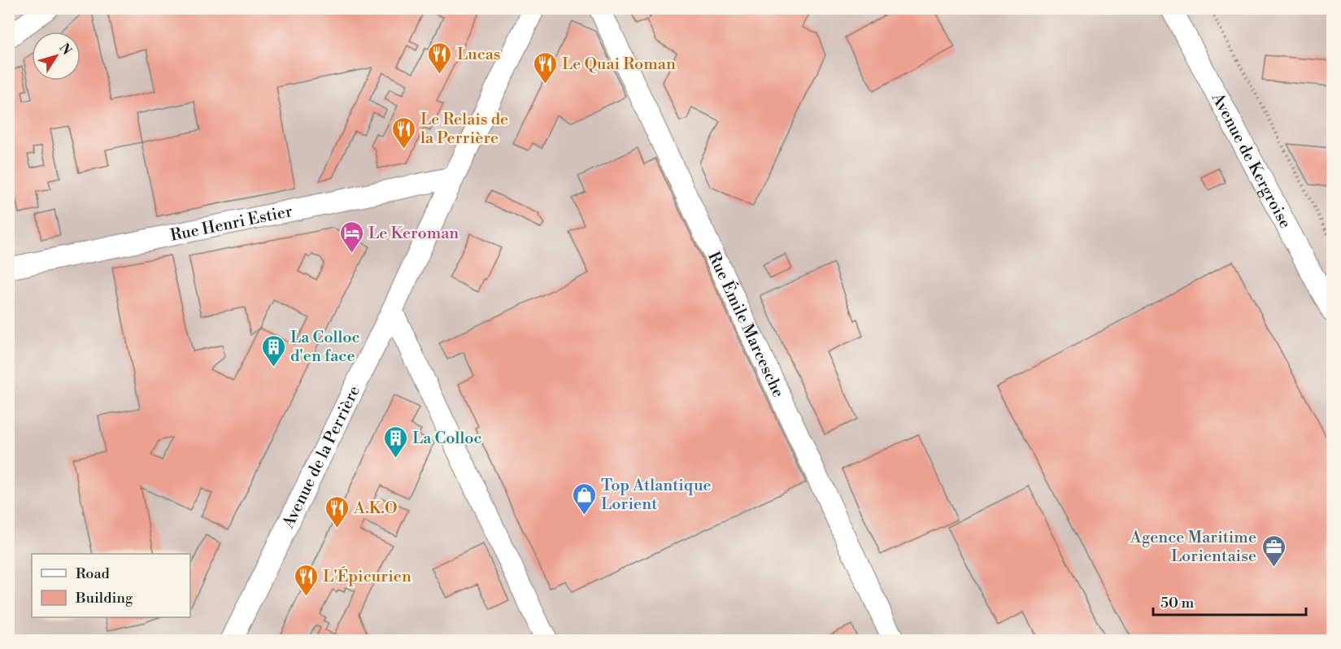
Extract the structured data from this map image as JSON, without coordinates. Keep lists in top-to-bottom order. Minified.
{"streets":{"street":["Avenue de Kergroise","Rue Henri Estier","Rue Émile Marcesche","Avenue de la Perrière"]},"crossings":[["Rue Henri Estier","Avenue de la Perrière"]],"places":{"restaurant":["Lucas","Le Quai Roman","Le Relais de la Perrière","A.K.O","L'Épicurien"],"hotel":["Le Keroman"],"building":["La Colloc d'en face","La Colloc"],"shop":["Top Atlantique Lorient"],"office":["Agence Maritime Lorientaise"]},"legend":["Road","Building"],"scale_bar":"50 m","north":"top right"}
